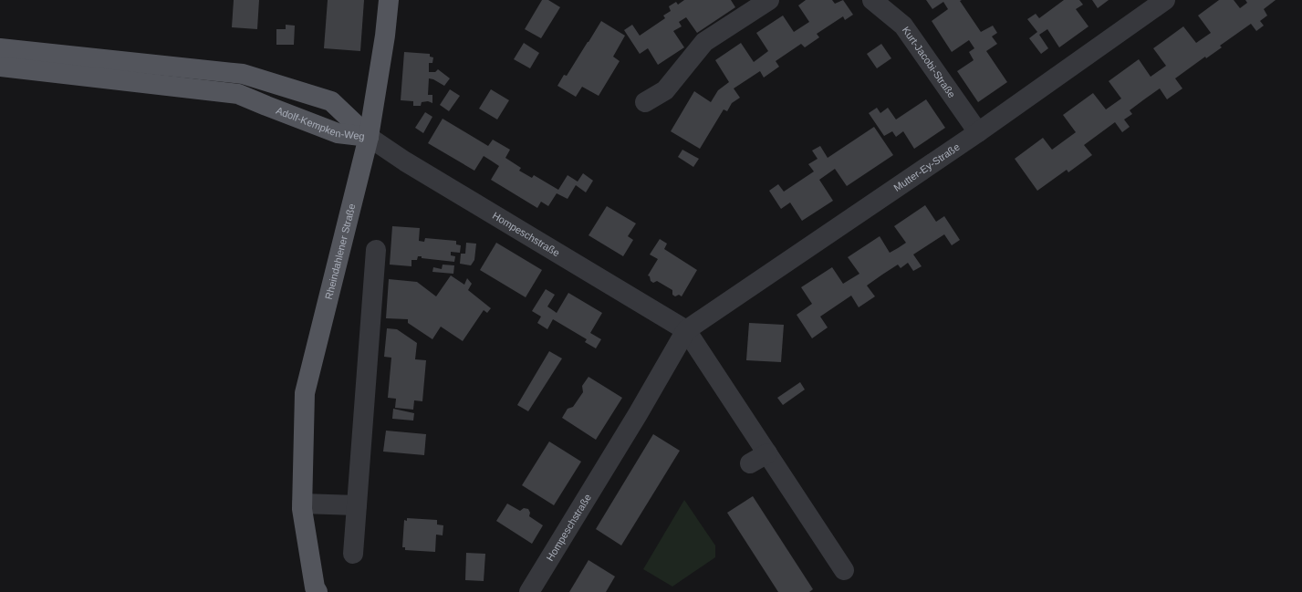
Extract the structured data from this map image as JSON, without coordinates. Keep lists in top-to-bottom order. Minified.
{"streets":{"main road":["Adolf-Kempken-Weg","Rheindahlener Straße"],"street":["Kurt-Jacobi-Straße","Mutter-Ey-Straße","Hompeschstraße"]},"crossings":[["Kurt-Jacobi-Straße","Mutter-Ey-Straße"],["Adolf-Kempken-Weg","Hompeschstraße"],["Adolf-Kempken-Weg","Rheindahlener Straße"],["Mutter-Ey-Straße","Hompeschstraße"],["Hompeschstraße","Rheindahlener Straße"]]}
